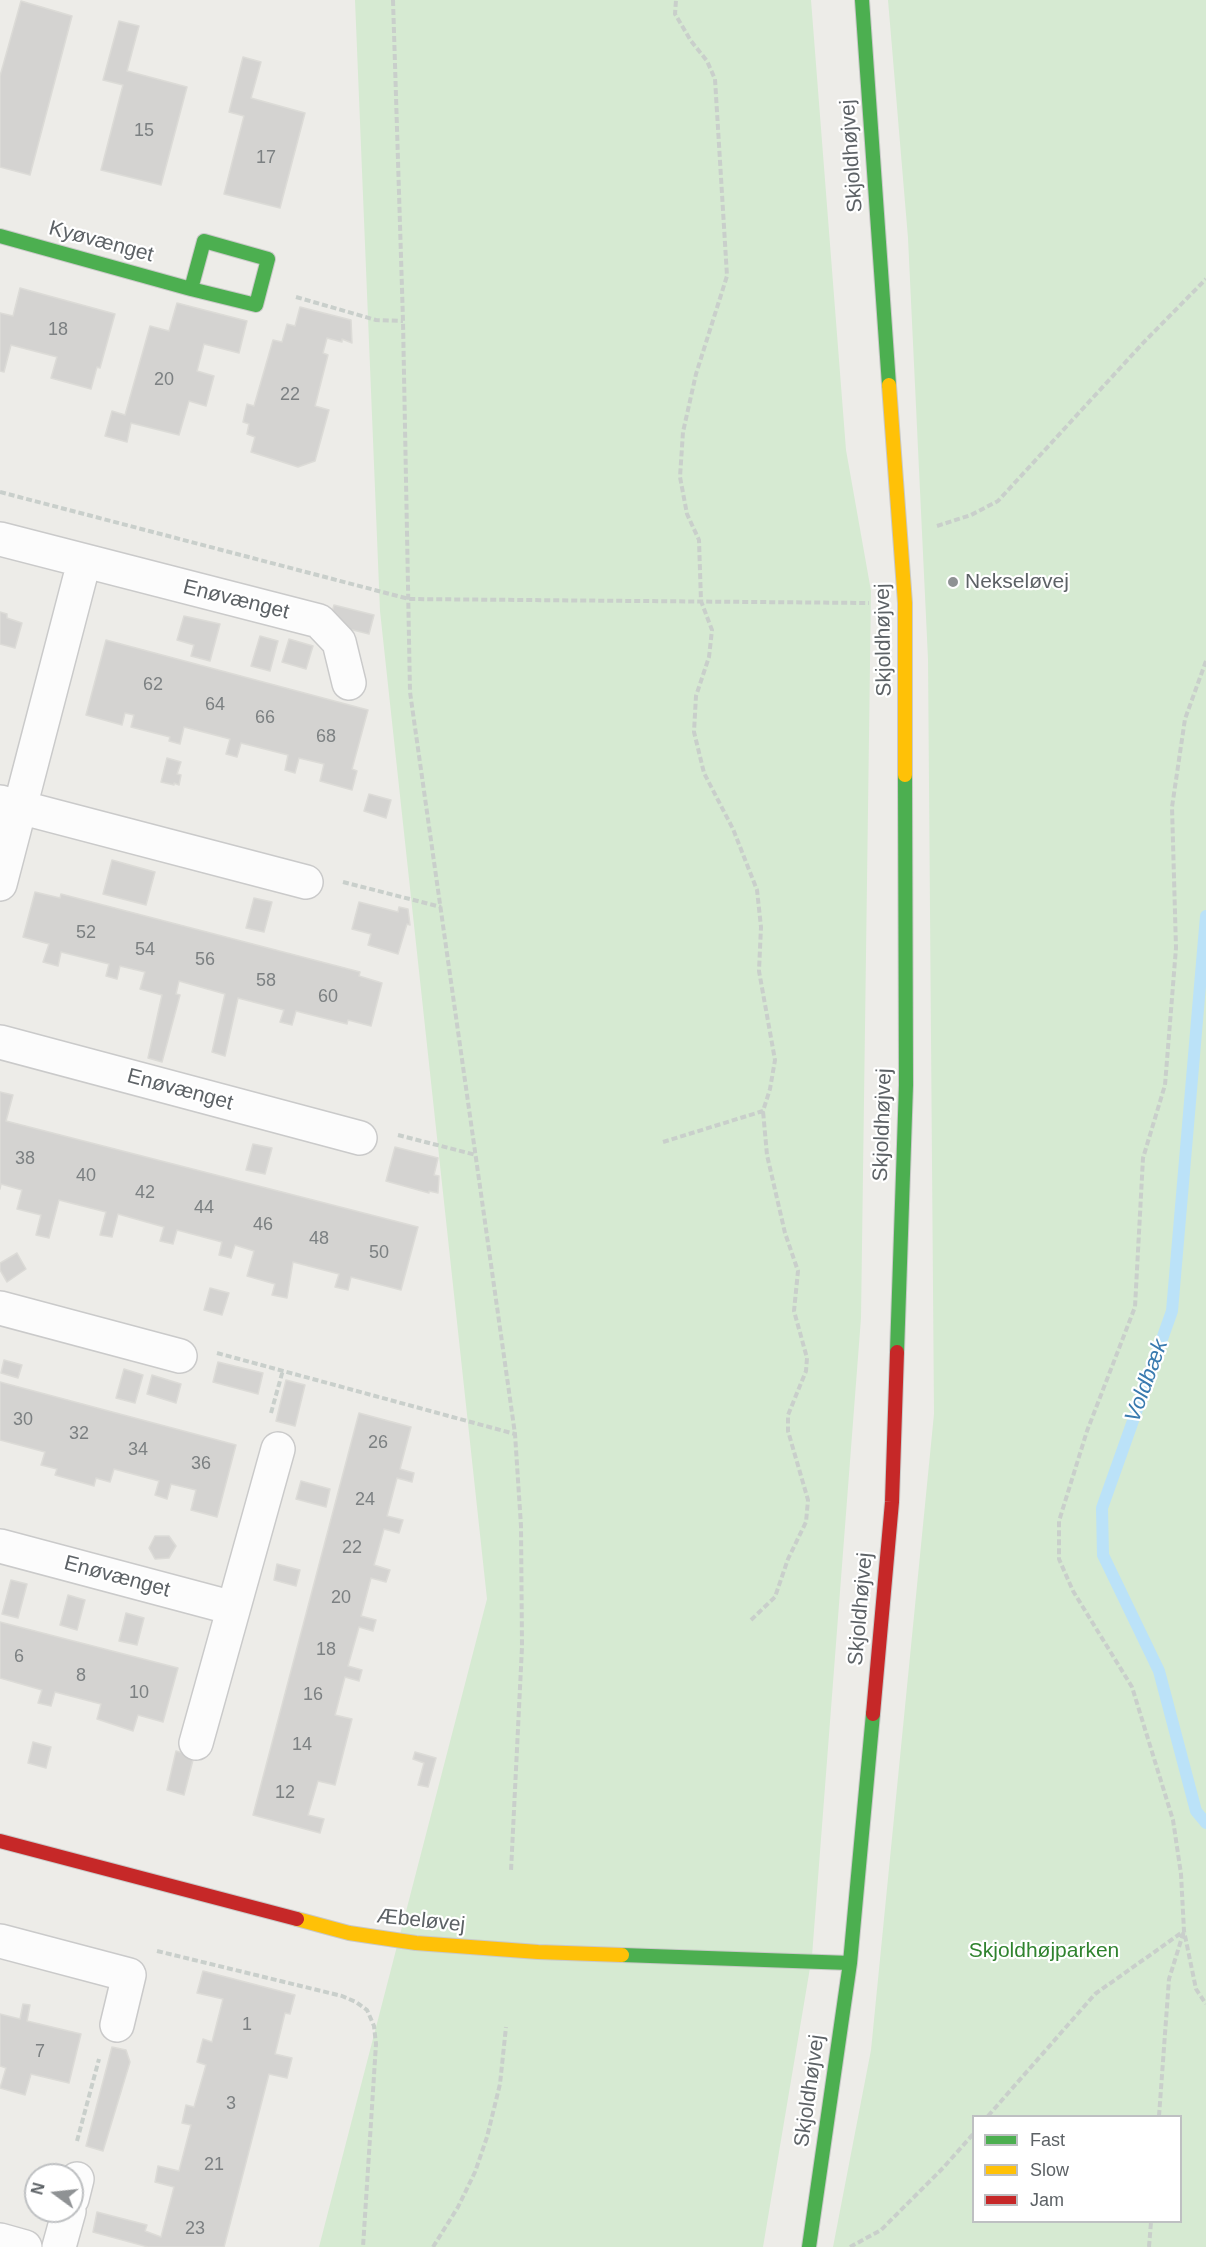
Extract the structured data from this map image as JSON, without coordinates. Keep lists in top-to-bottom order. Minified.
{"streets":{"street":["Skjoldhøjvej","Kyøvænget","Enøvænget","Æbeløvej"]},"crossings":[["Skjoldhøjvej","Æbeløvej"]],"water":["Voldbæk"],"parks":["Skjoldhøjparken"],"places":["Nekseløvej"],"house_numbers":["15","17","18","20","22","62","64","66","68","52","54","56","58","60","38","40","42","44","46","48","50","30","32","26","34","36","24","22","20","18","6","8","10","16","14","12","1","7","3","21","23"],"legend":["Fast","Slow","Jam"],"north":"left"}
